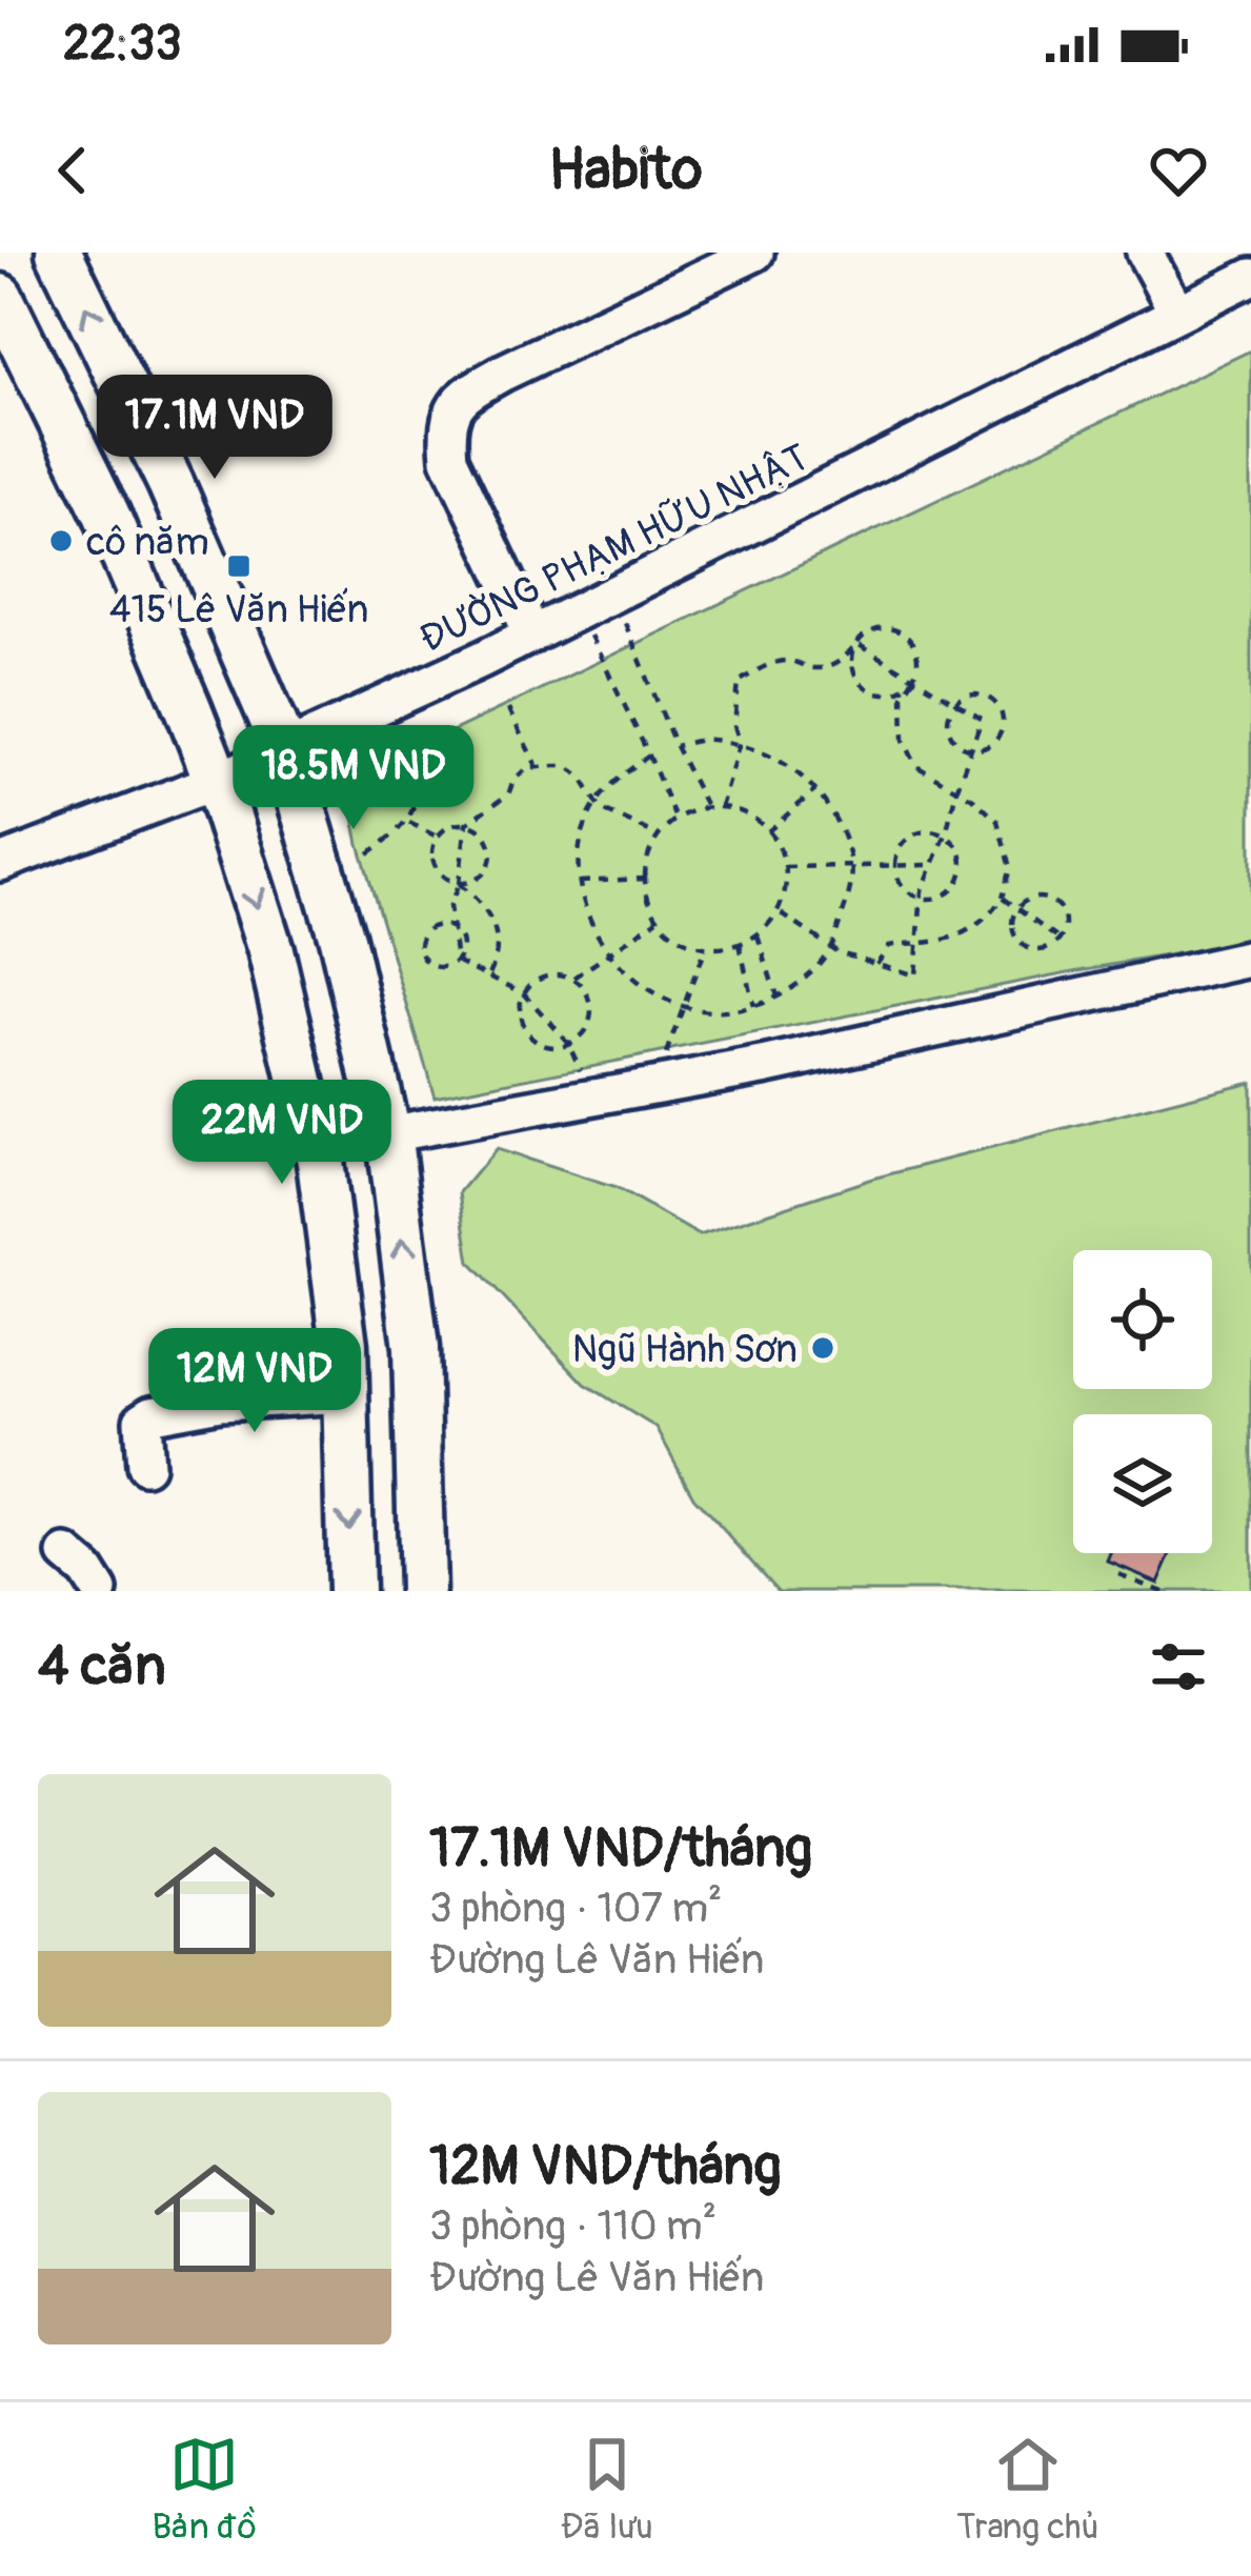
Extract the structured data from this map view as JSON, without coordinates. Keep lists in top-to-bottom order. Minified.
{"streets":{"street":["ĐƯỜNG PHẠM HỮU NHẬT"]},"places":{"other":["cô năm","Ngũ Hành Sơn"],"transit":["415 Lê Văn Hiến"]},"page":{"status":"22:33","header":"Habito","price":["17.1M VND","18.5M VND","22M VND","12M VND"],"heading":"4 căn","list":[{"name":"17.1M VND/tháng","note":"3 phòng · 107 m² · Đường Lê Văn Hiến"},{"name":"12M VND/tháng","note":"3 phòng · 110 m² · Đường Lê Văn Hiến"}],"tabs":["Bản đồ","Đã lưu","Trang chủ"]}}
